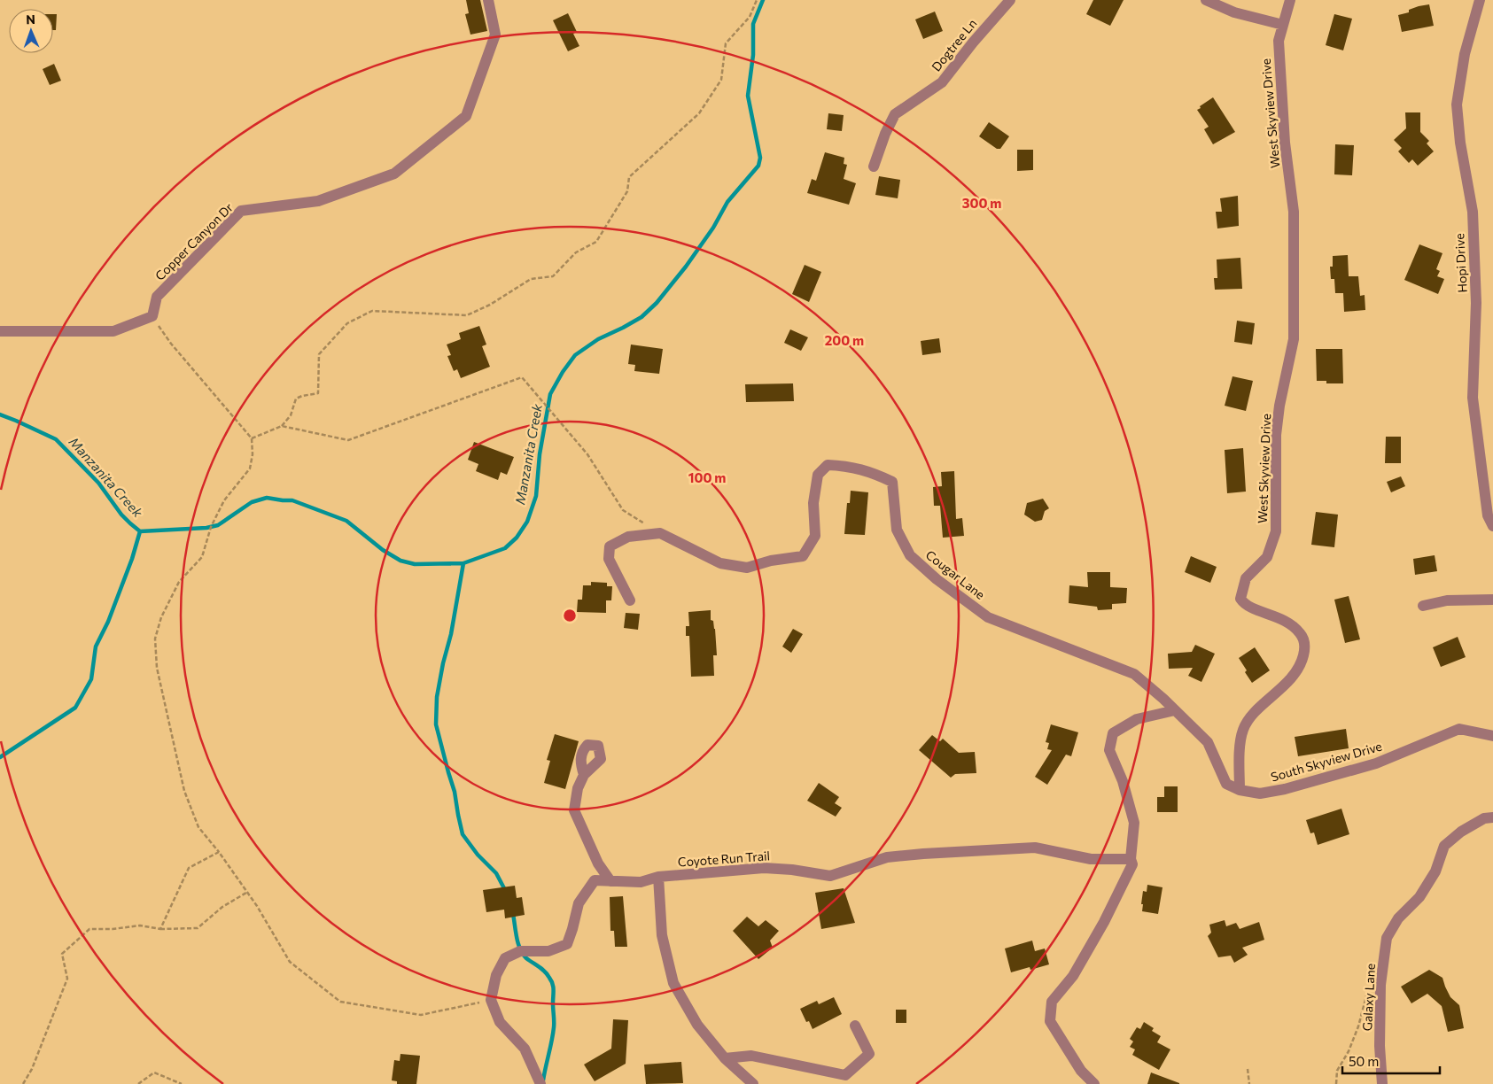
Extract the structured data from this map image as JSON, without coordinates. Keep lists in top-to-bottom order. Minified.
{"streets":{"street":["Dogtree Ln","West Skyview Drive","Copper Canyon Dr","Hopi Drive","Cougar Lane","South Skyview Drive","Coyote Run Trail","Galaxy Lane"]},"crossings":[["West Skyview Drive","Cougar Lane"],["West Skyview Drive","South Skyview Drive"],["Cougar Lane","South Skyview Drive"]],"water":["Manzanita Creek"],"scale_bar":"50 m","north":"top","rings":["300 m","200 m","100 m"]}
